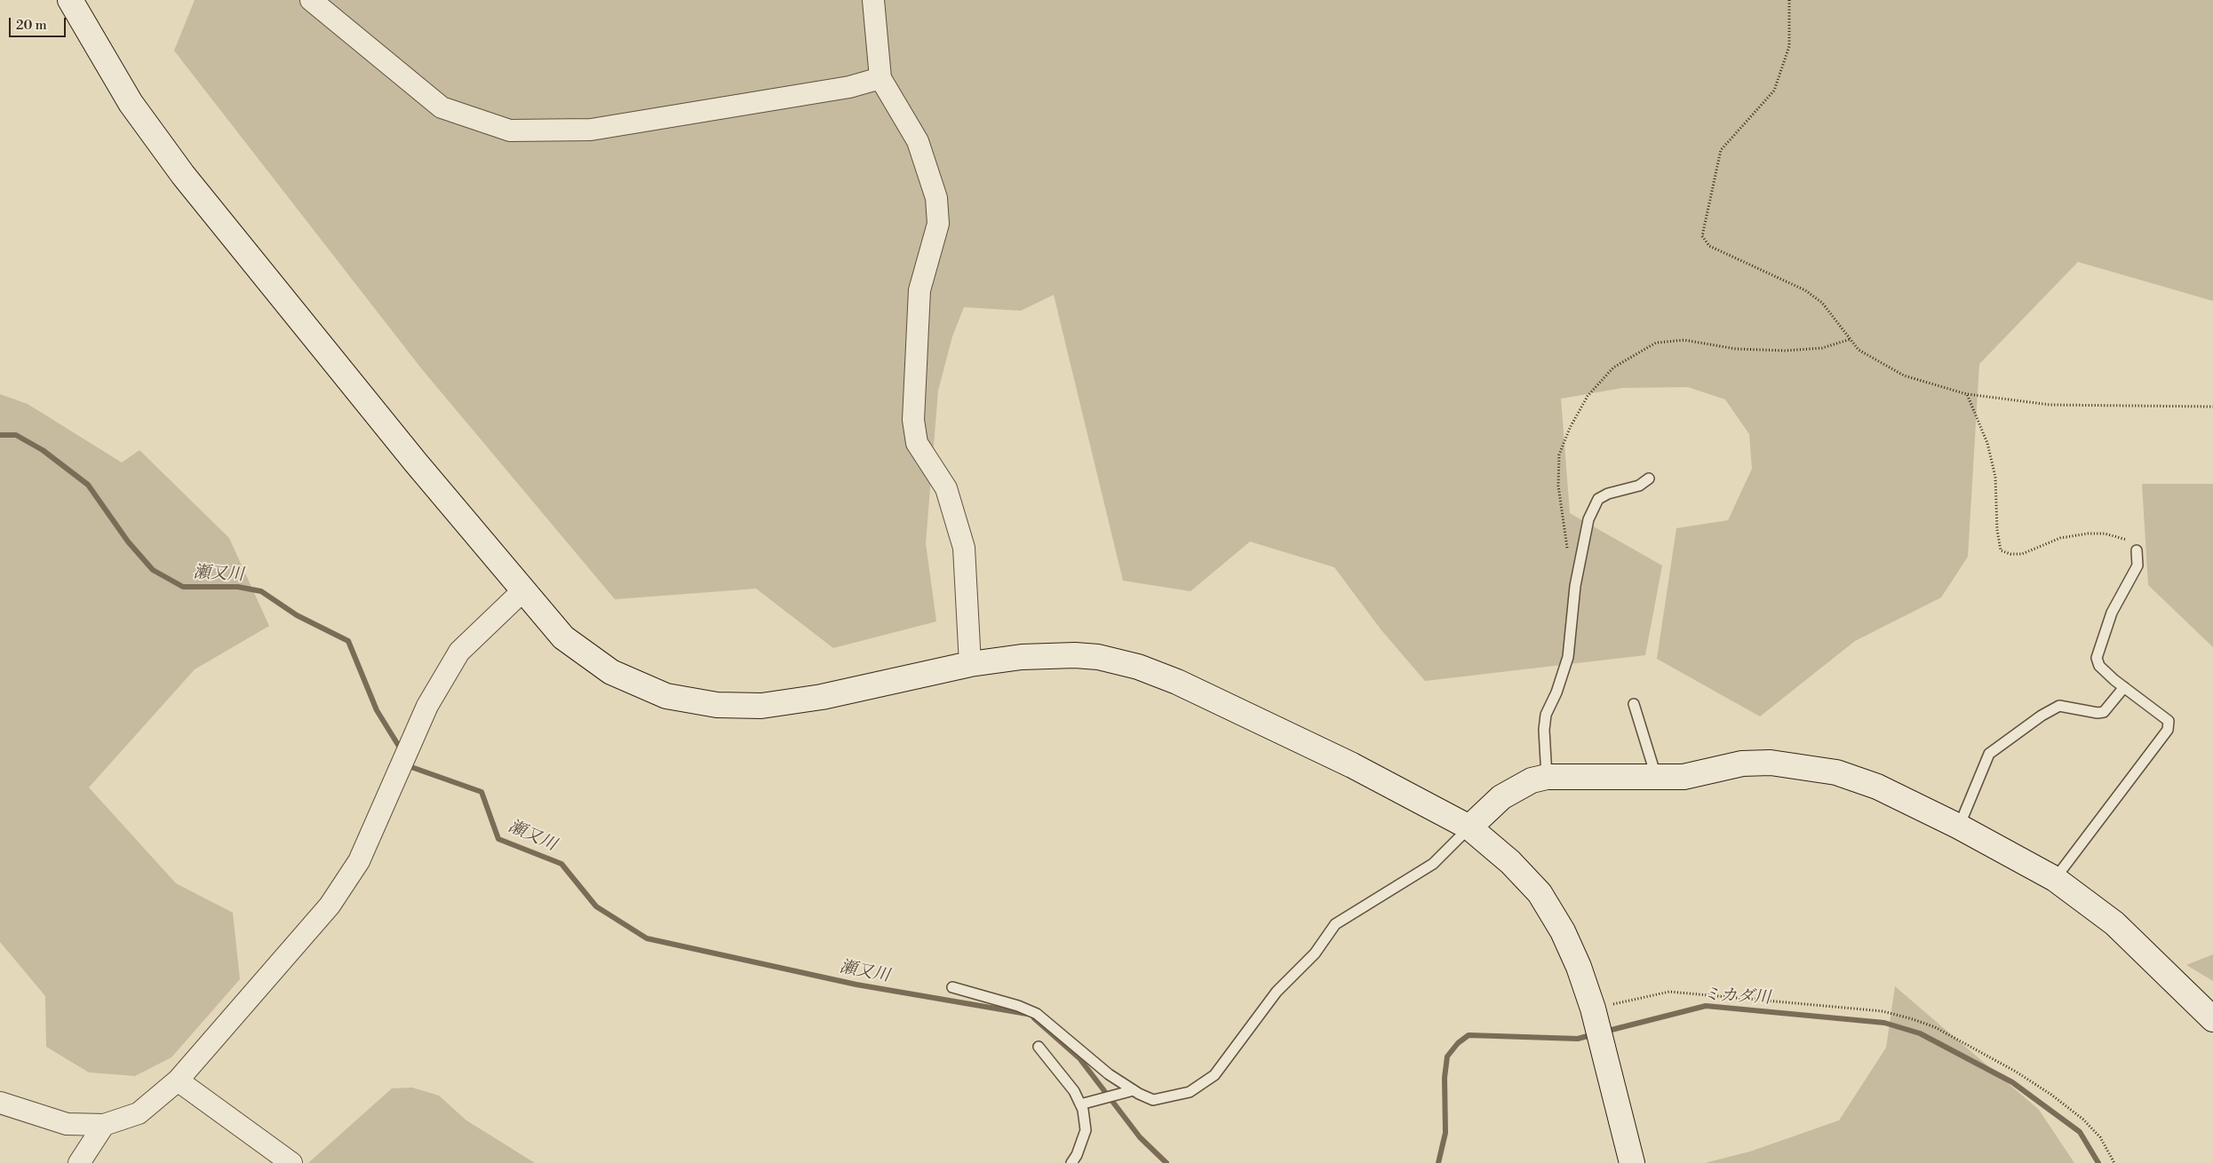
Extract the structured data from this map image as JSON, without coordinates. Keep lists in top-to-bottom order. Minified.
{"water":["瀬又川","ミカダ川"],"scale_bar":"20 m"}
